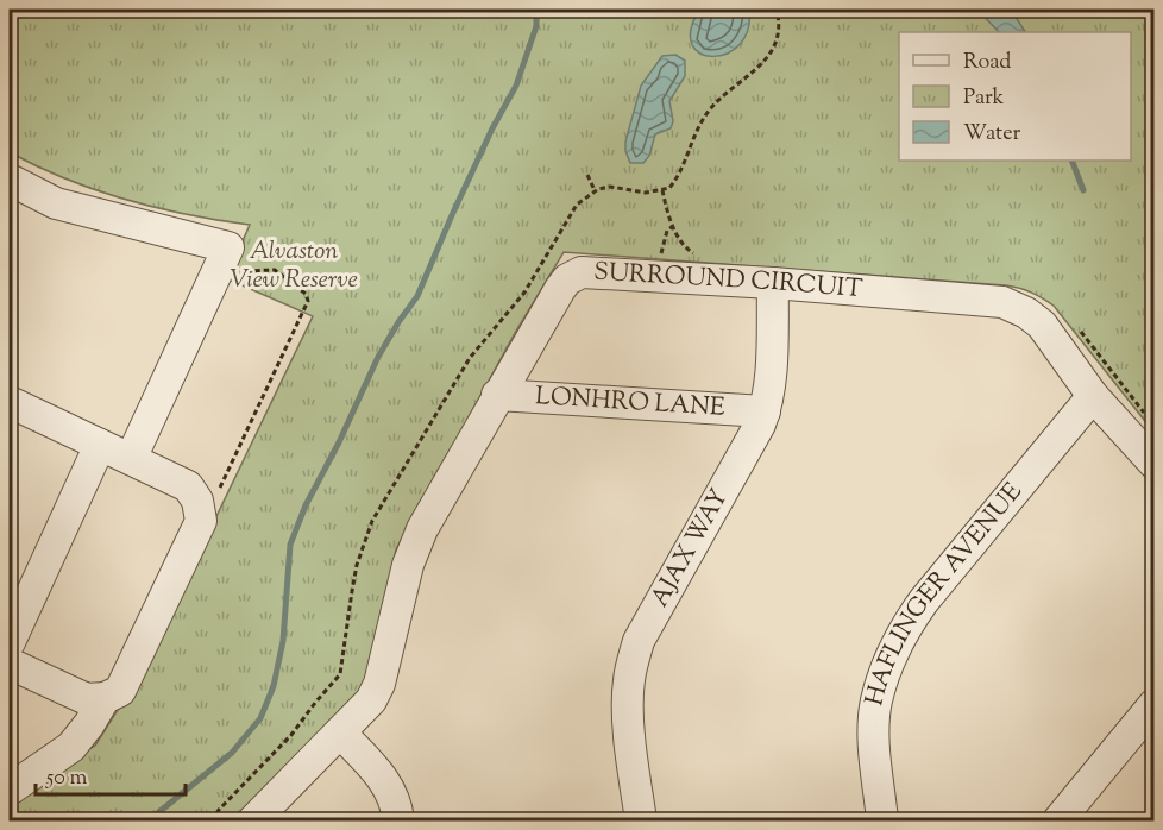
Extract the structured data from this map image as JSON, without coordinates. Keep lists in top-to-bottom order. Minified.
{"streets":{"street":["SURROUND CIRCUIT","LONHRO LANE","AJAX WAY","HAFLINGER AVENUE"]},"crossings":[["SURROUND CIRCUIT","LONHRO LANE"],["SURROUND CIRCUIT","AJAX WAY"],["SURROUND CIRCUIT","HAFLINGER AVENUE"],["LONHRO LANE","AJAX WAY"]],"parks":["Alvaston View Reserve"],"legend":["Road","Park","Water"],"scale_bar":"50 m"}
